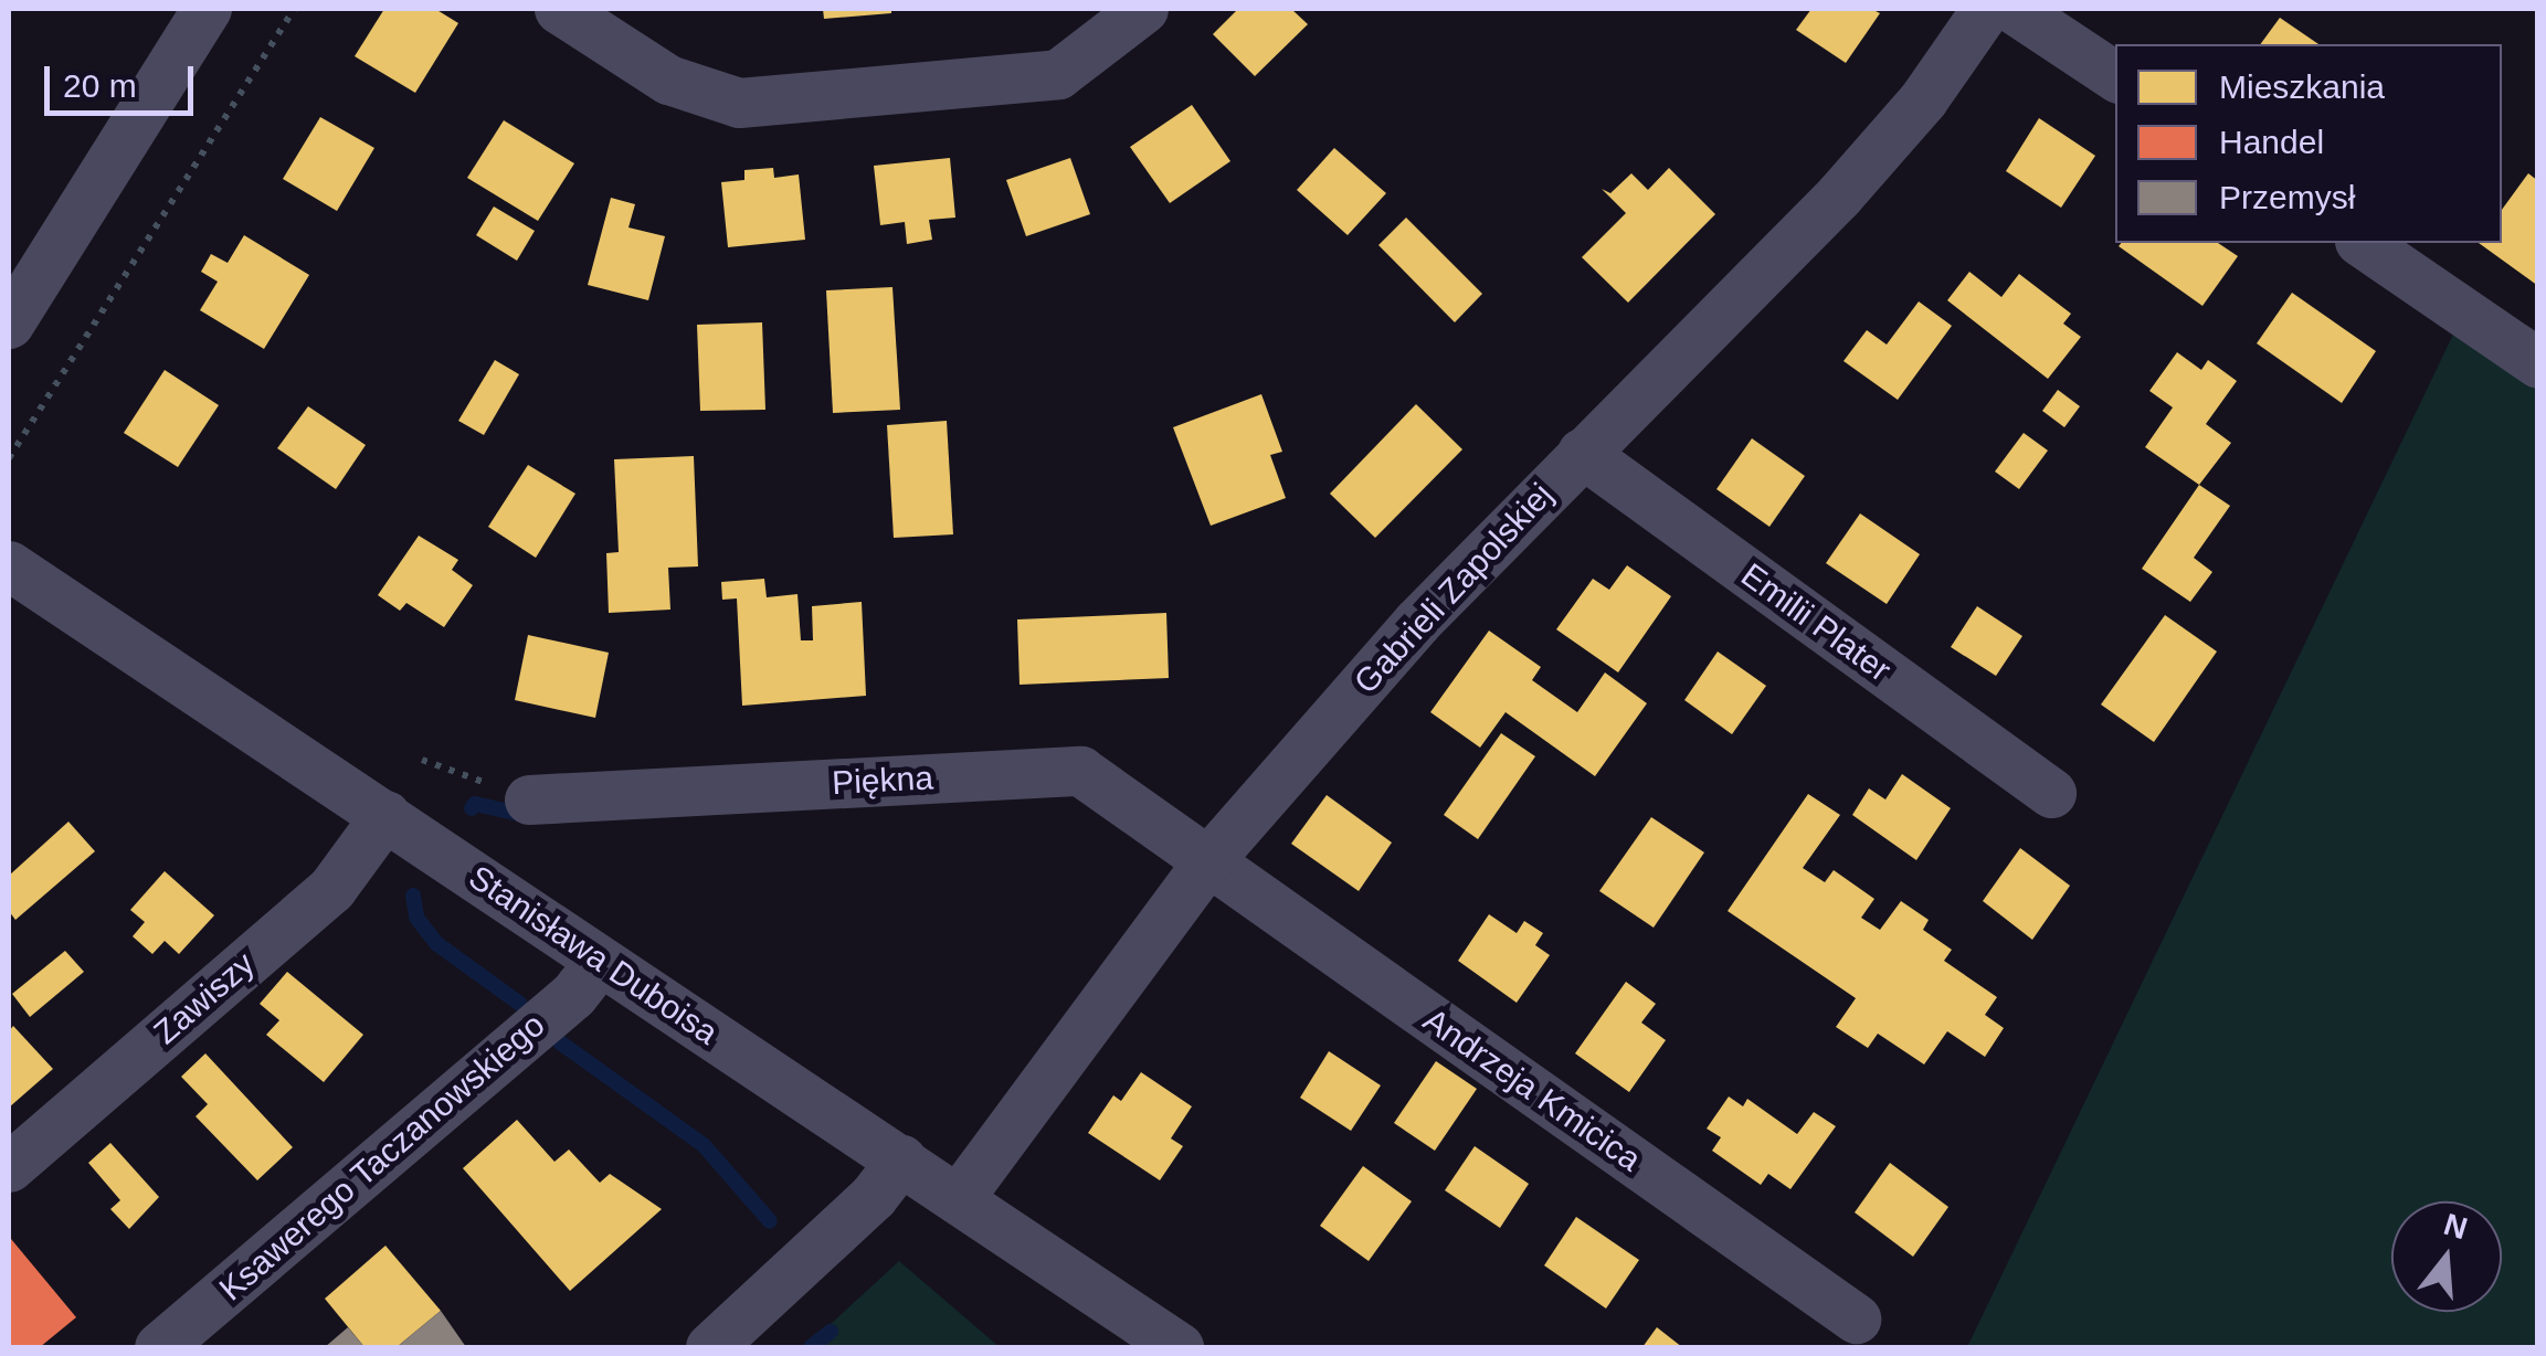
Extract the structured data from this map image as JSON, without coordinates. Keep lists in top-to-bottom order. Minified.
{"streets":{"street":["Gabrieli Zapolskiej","Emilii Plater","Piękna","Stanisława Duboisa","Zawiszy","Andrzeja Kmicica","Ksawerego Taczanowskiego"]},"crossings":[["Gabrieli Zapolskiej","Emilii Plater"],["Gabrieli Zapolskiej","Piękna"],["Gabrieli Zapolskiej","Stanisława Duboisa"],["Gabrieli Zapolskiej","Andrzeja Kmicica"],["Piękna","Andrzeja Kmicica"],["Stanisława Duboisa","Zawiszy"],["Stanisława Duboisa","Ksawerego Taczanowskiego"]],"legend":["Mieszkania","Handel","Przemysł"],"scale_bar":"20 m","north":"top"}
